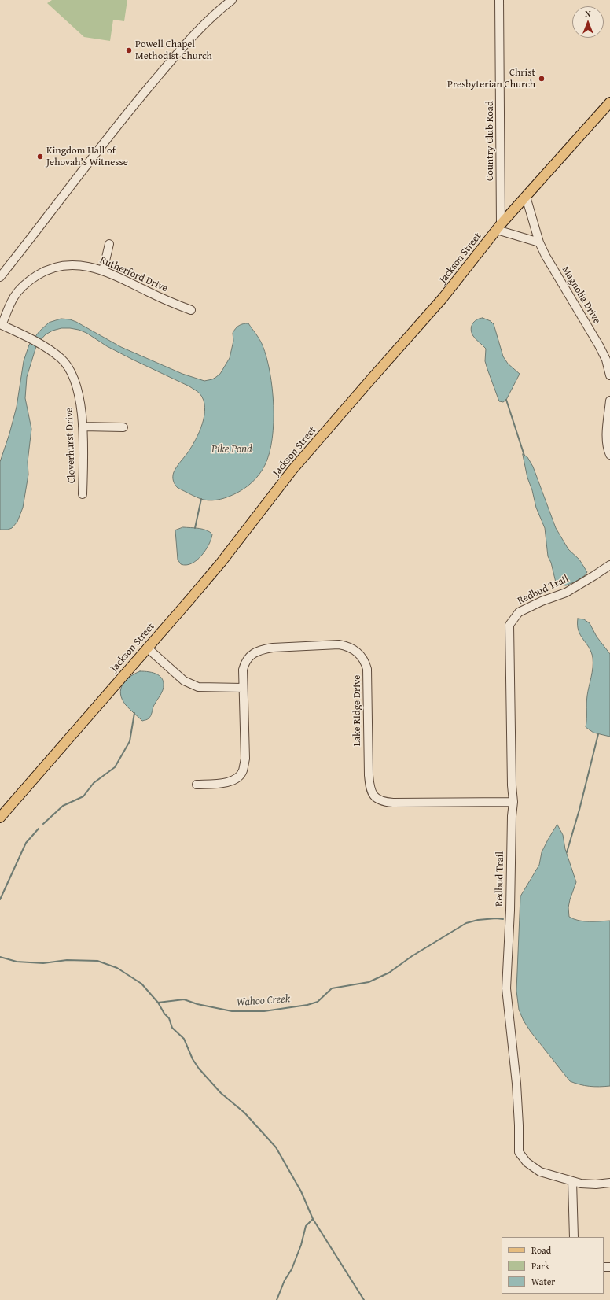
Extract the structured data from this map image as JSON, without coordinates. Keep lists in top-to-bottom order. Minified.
{"streets":{"main road":["Jackson Street"],"street":["Country Club Road","Rutherford Drive","Magnolia Drive","Cloverhurst Drive","Redbud Trail","Lake Ridge Drive"]},"crossings":[["Country Club Road","Jackson Street"],["Jackson Street","Magnolia Drive"],["Rutherford Drive","Cloverhurst Drive"],["Redbud Trail","Lake Ridge Drive"]],"water":["Pike Pond","Wahoo Creek"],"places":["Powell Chapel Methodist Church","Christ Presbyterian Church","Kingdom Hall of Jehovah’s Witnesse"],"legend":["Road","Park","Water"],"north":"top"}
